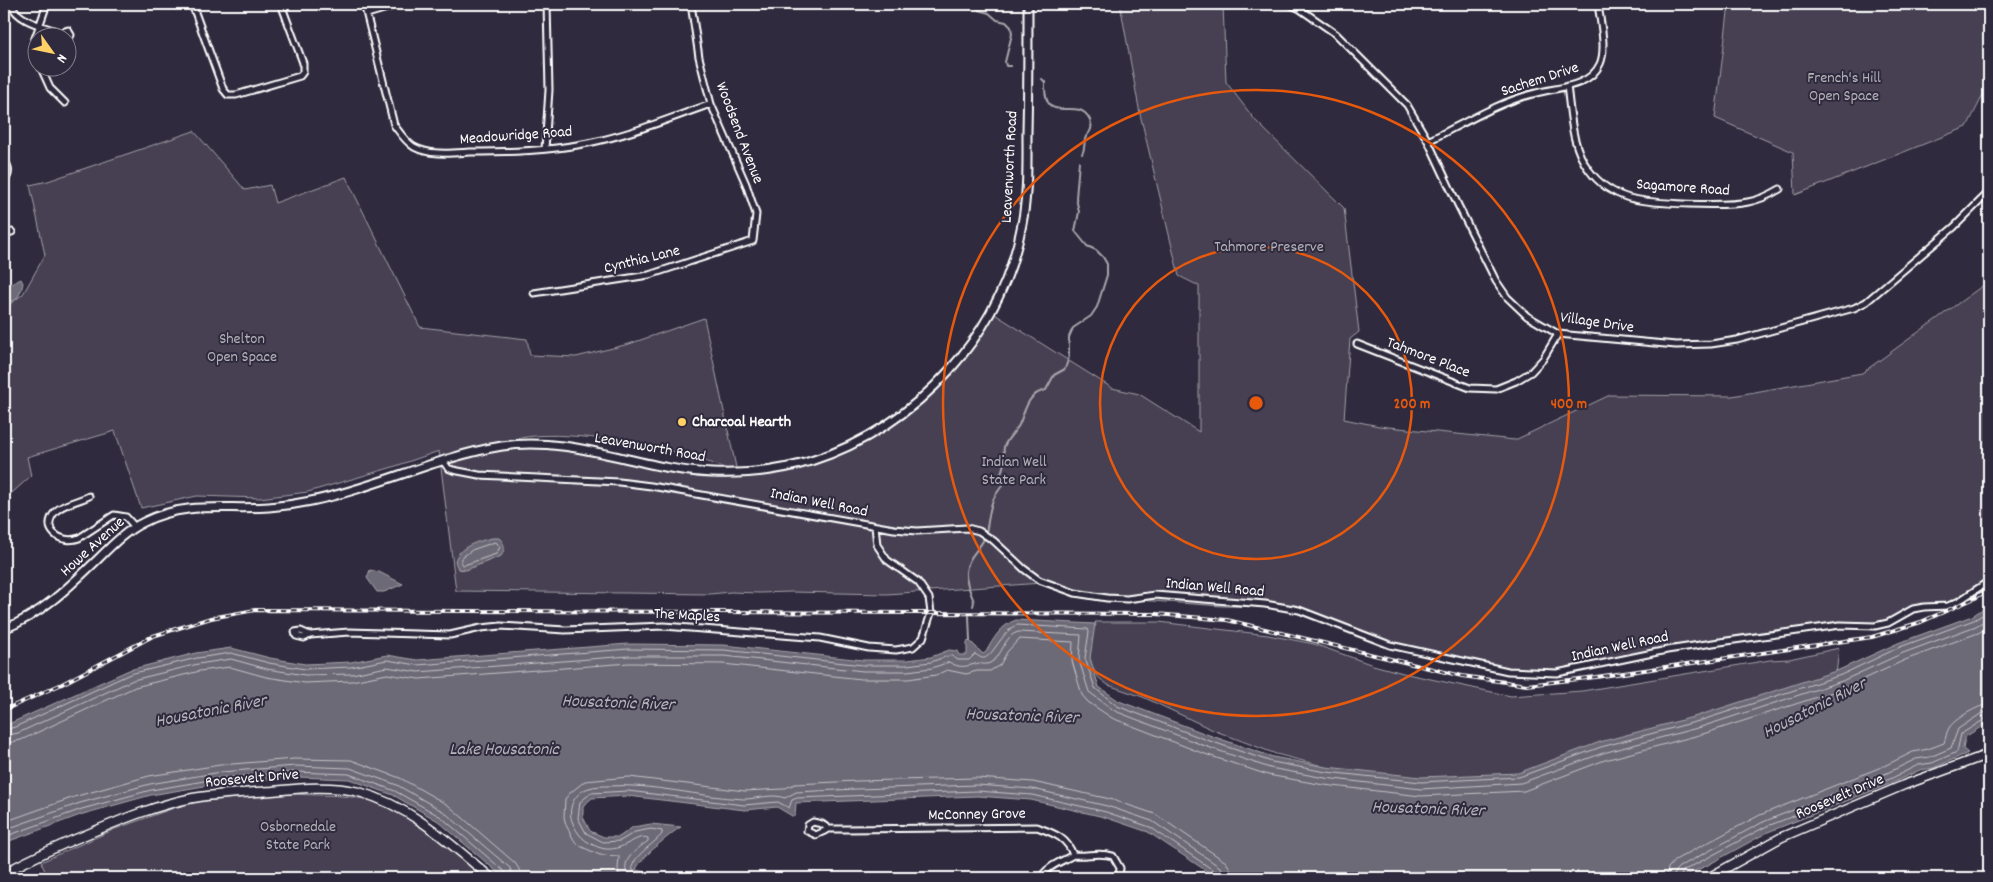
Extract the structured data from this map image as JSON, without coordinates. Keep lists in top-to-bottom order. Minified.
{"streets":{"main road":["Leavenworth Road","Howe Avenue","Roosevelt Drive"],"street":["Sachem Drive","Woodsend Avenue","Meadowridge Road","Sagamore Road","Cynthia Lane","Village Drive","Tahmore Place","Indian Well Road","The Maples","McConney Grove"]},"crossings":[["Sachem Drive","Sagamore Road"],["Sachem Drive","Village Drive"],["Woodsend Avenue","Meadowridge Road"],["Woodsend Avenue","Cynthia Lane"],["Leavenworth Road","Indian Well Road"],["Leavenworth Road","Howe Avenue"],["Village Drive","Tahmore Place"],["Indian Well Road","The Maples"]],"water":["Housatonic River","Lake Housatonic"],"parks":["French's Hill Open Space","Tahmore Preserve","Shelton Open Space","Indian Well State Park","Osbornedale State Park"],"places":["Charcoal Hearth"],"north":"bottom right","rings":["200 m","400 m"]}
